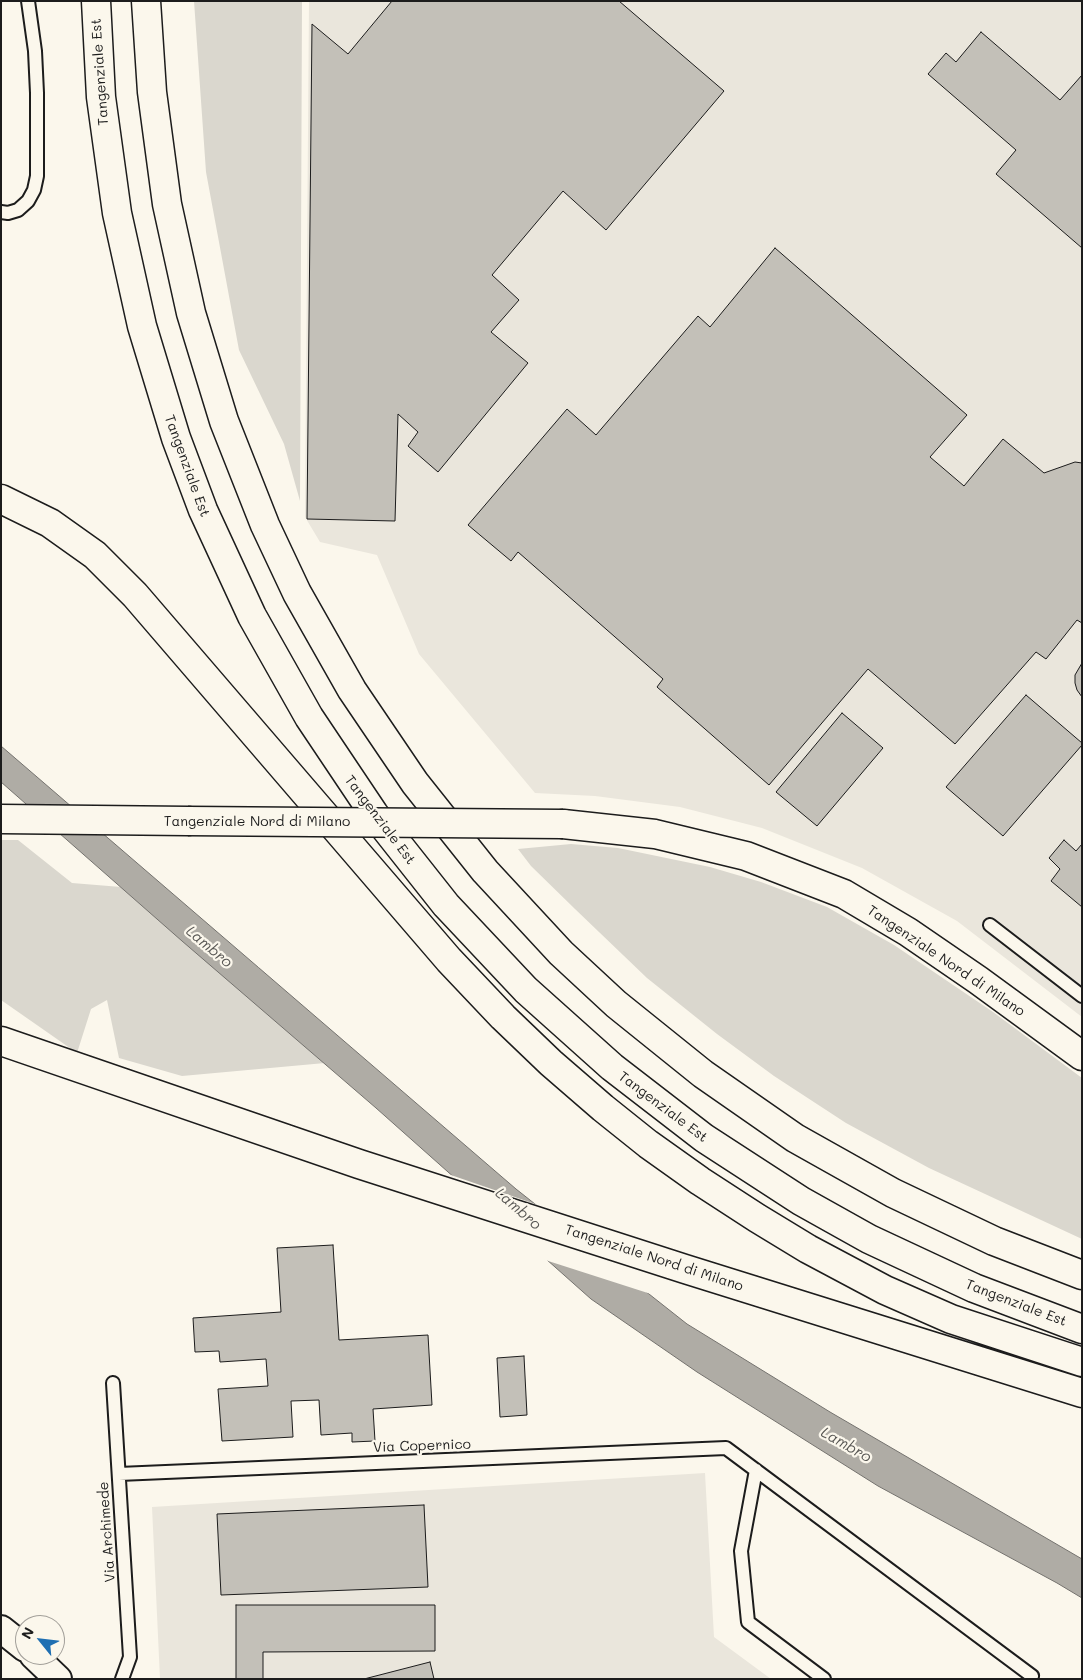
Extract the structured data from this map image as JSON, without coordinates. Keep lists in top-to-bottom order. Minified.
{"streets":{"highway":["Tangenziale Est","Tangenziale Nord di Milano"],"lane":["Via Copernico","Via Archimede"]},"crossings":[["Via Copernico","Via Archimede"]],"water":["Lambro"],"north":"top left"}
